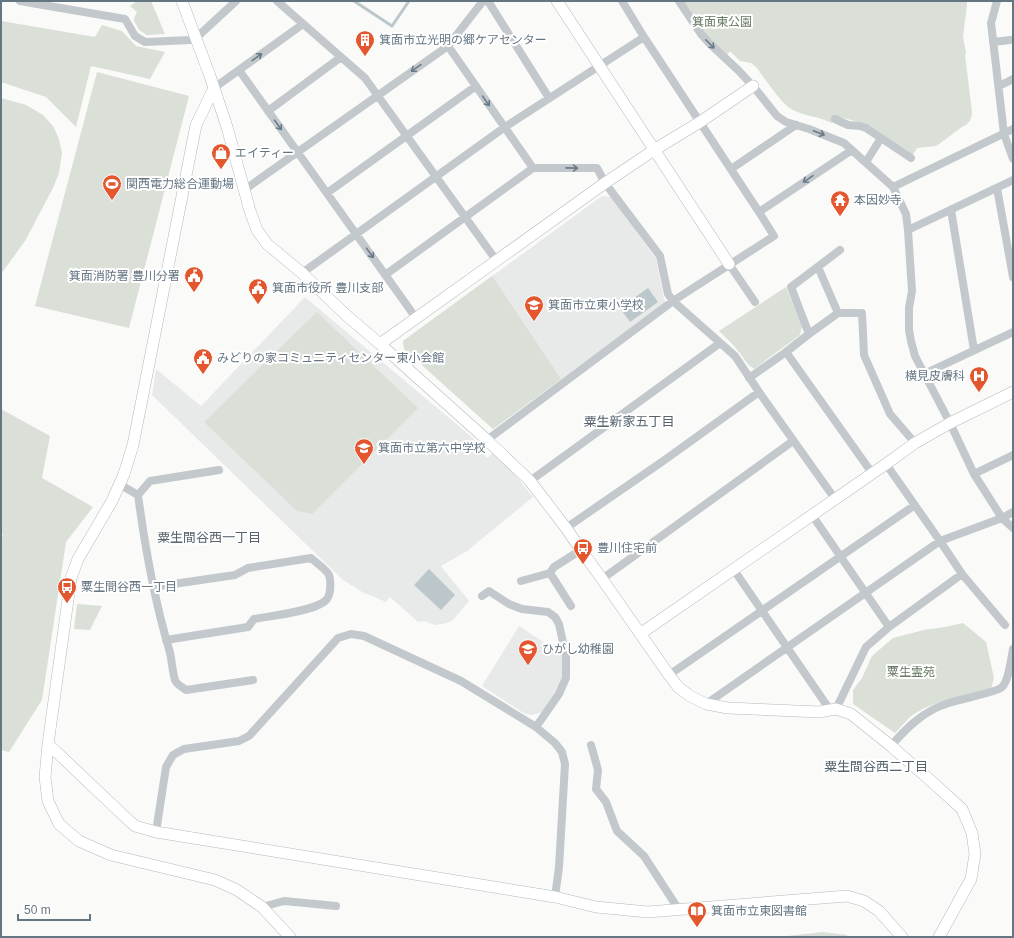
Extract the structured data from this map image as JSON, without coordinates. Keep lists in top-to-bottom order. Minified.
{"districts":["粟生新家五丁目","粟生間谷西一丁目","粟生間谷西二丁目"],"parks":["箕面東公園","粟生霊苑"],"places":{"building":["箕面市立光明の郷ケアセンター"],"shop":["エイティー"],"sports":["関西電力総合運動場"],"temple":["本因妙寺"],"public building":["箕面消防署 豊川分署","箕面市役所 豊川支部","みどりの家コミュニティセンター東小会館"],"school or university":["箕面市立東小学校","箕面市立第六中学校","ひがし幼稚園"],"hospital":["横見皮膚科"],"bus stop":["豊川住宅前","粟生間谷西一丁目"],"library":["箕面市立東図書館"]},"scale_bar":"50 m"}
